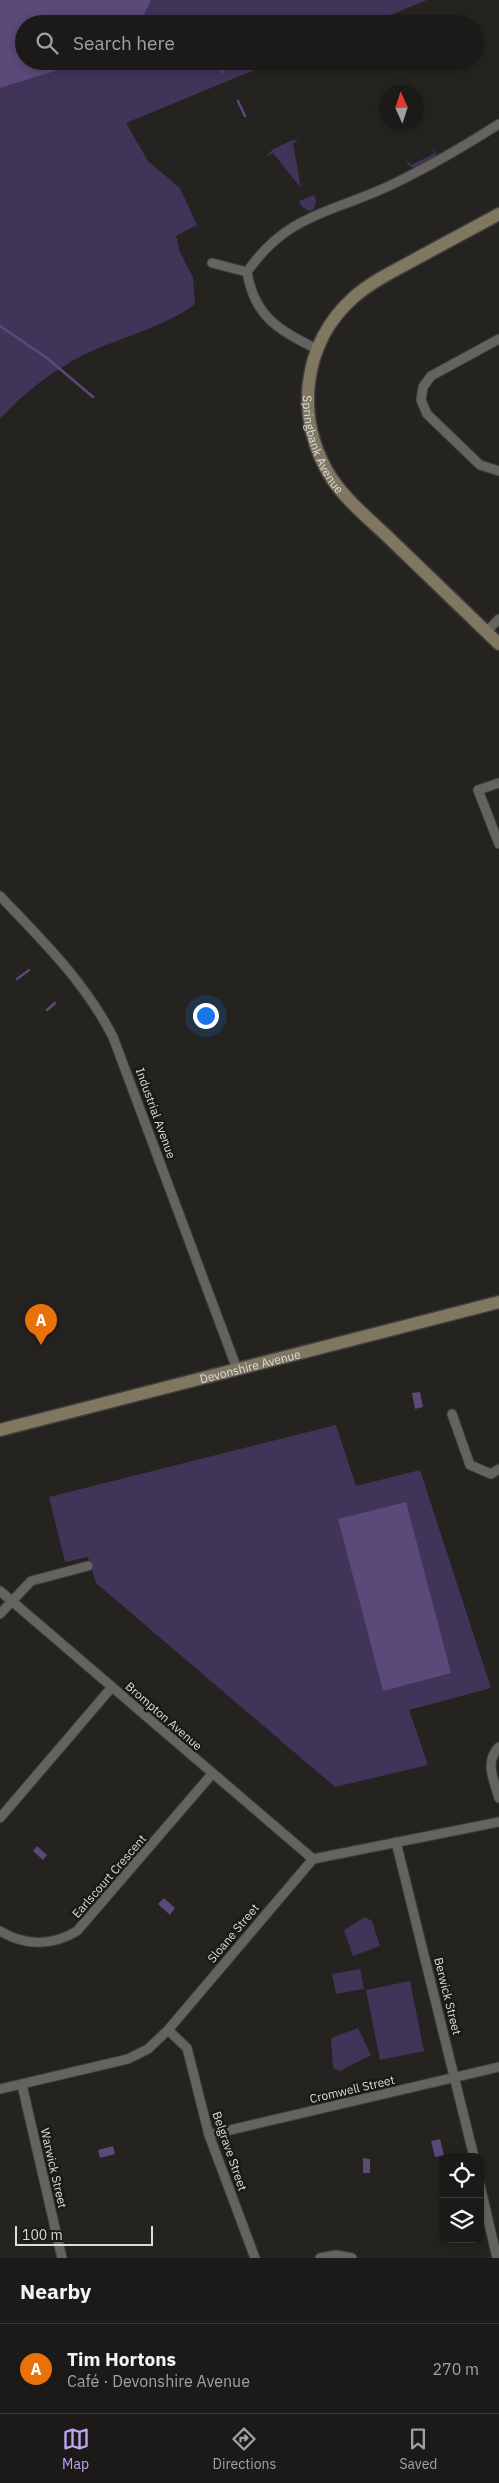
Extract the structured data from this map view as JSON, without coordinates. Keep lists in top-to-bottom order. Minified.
{"streets":{"main road":["Springbank Avenue","Devonshire Avenue"],"street":["Industrial Avenue","Brompton Avenue","Earlscourt Crescent","Sloane Street","Berwick Street","Cromwell Street","Belgrave Street","Warwick Street"]},"crossings":[["Industrial Avenue","Devonshire Avenue"],["Brompton Avenue","Earlscourt Crescent"],["Brompton Avenue","Sloane Street"],["Sloane Street","Belgrave Street"],["Sloane Street","Warwick Street"],["Berwick Street","Cromwell Street"],["Cromwell Street","Belgrave Street"]],"scale_bar":"100 m","north":"top","page":{"search":"Search here","pins":"A","scale":"100 m","heading":"Nearby","list":[{"mark":"A","name":"Tim Hortons","note":"Café · Devonshire Avenue","value":"270 m"}],"nav":["Map","Directions","Saved"]}}
